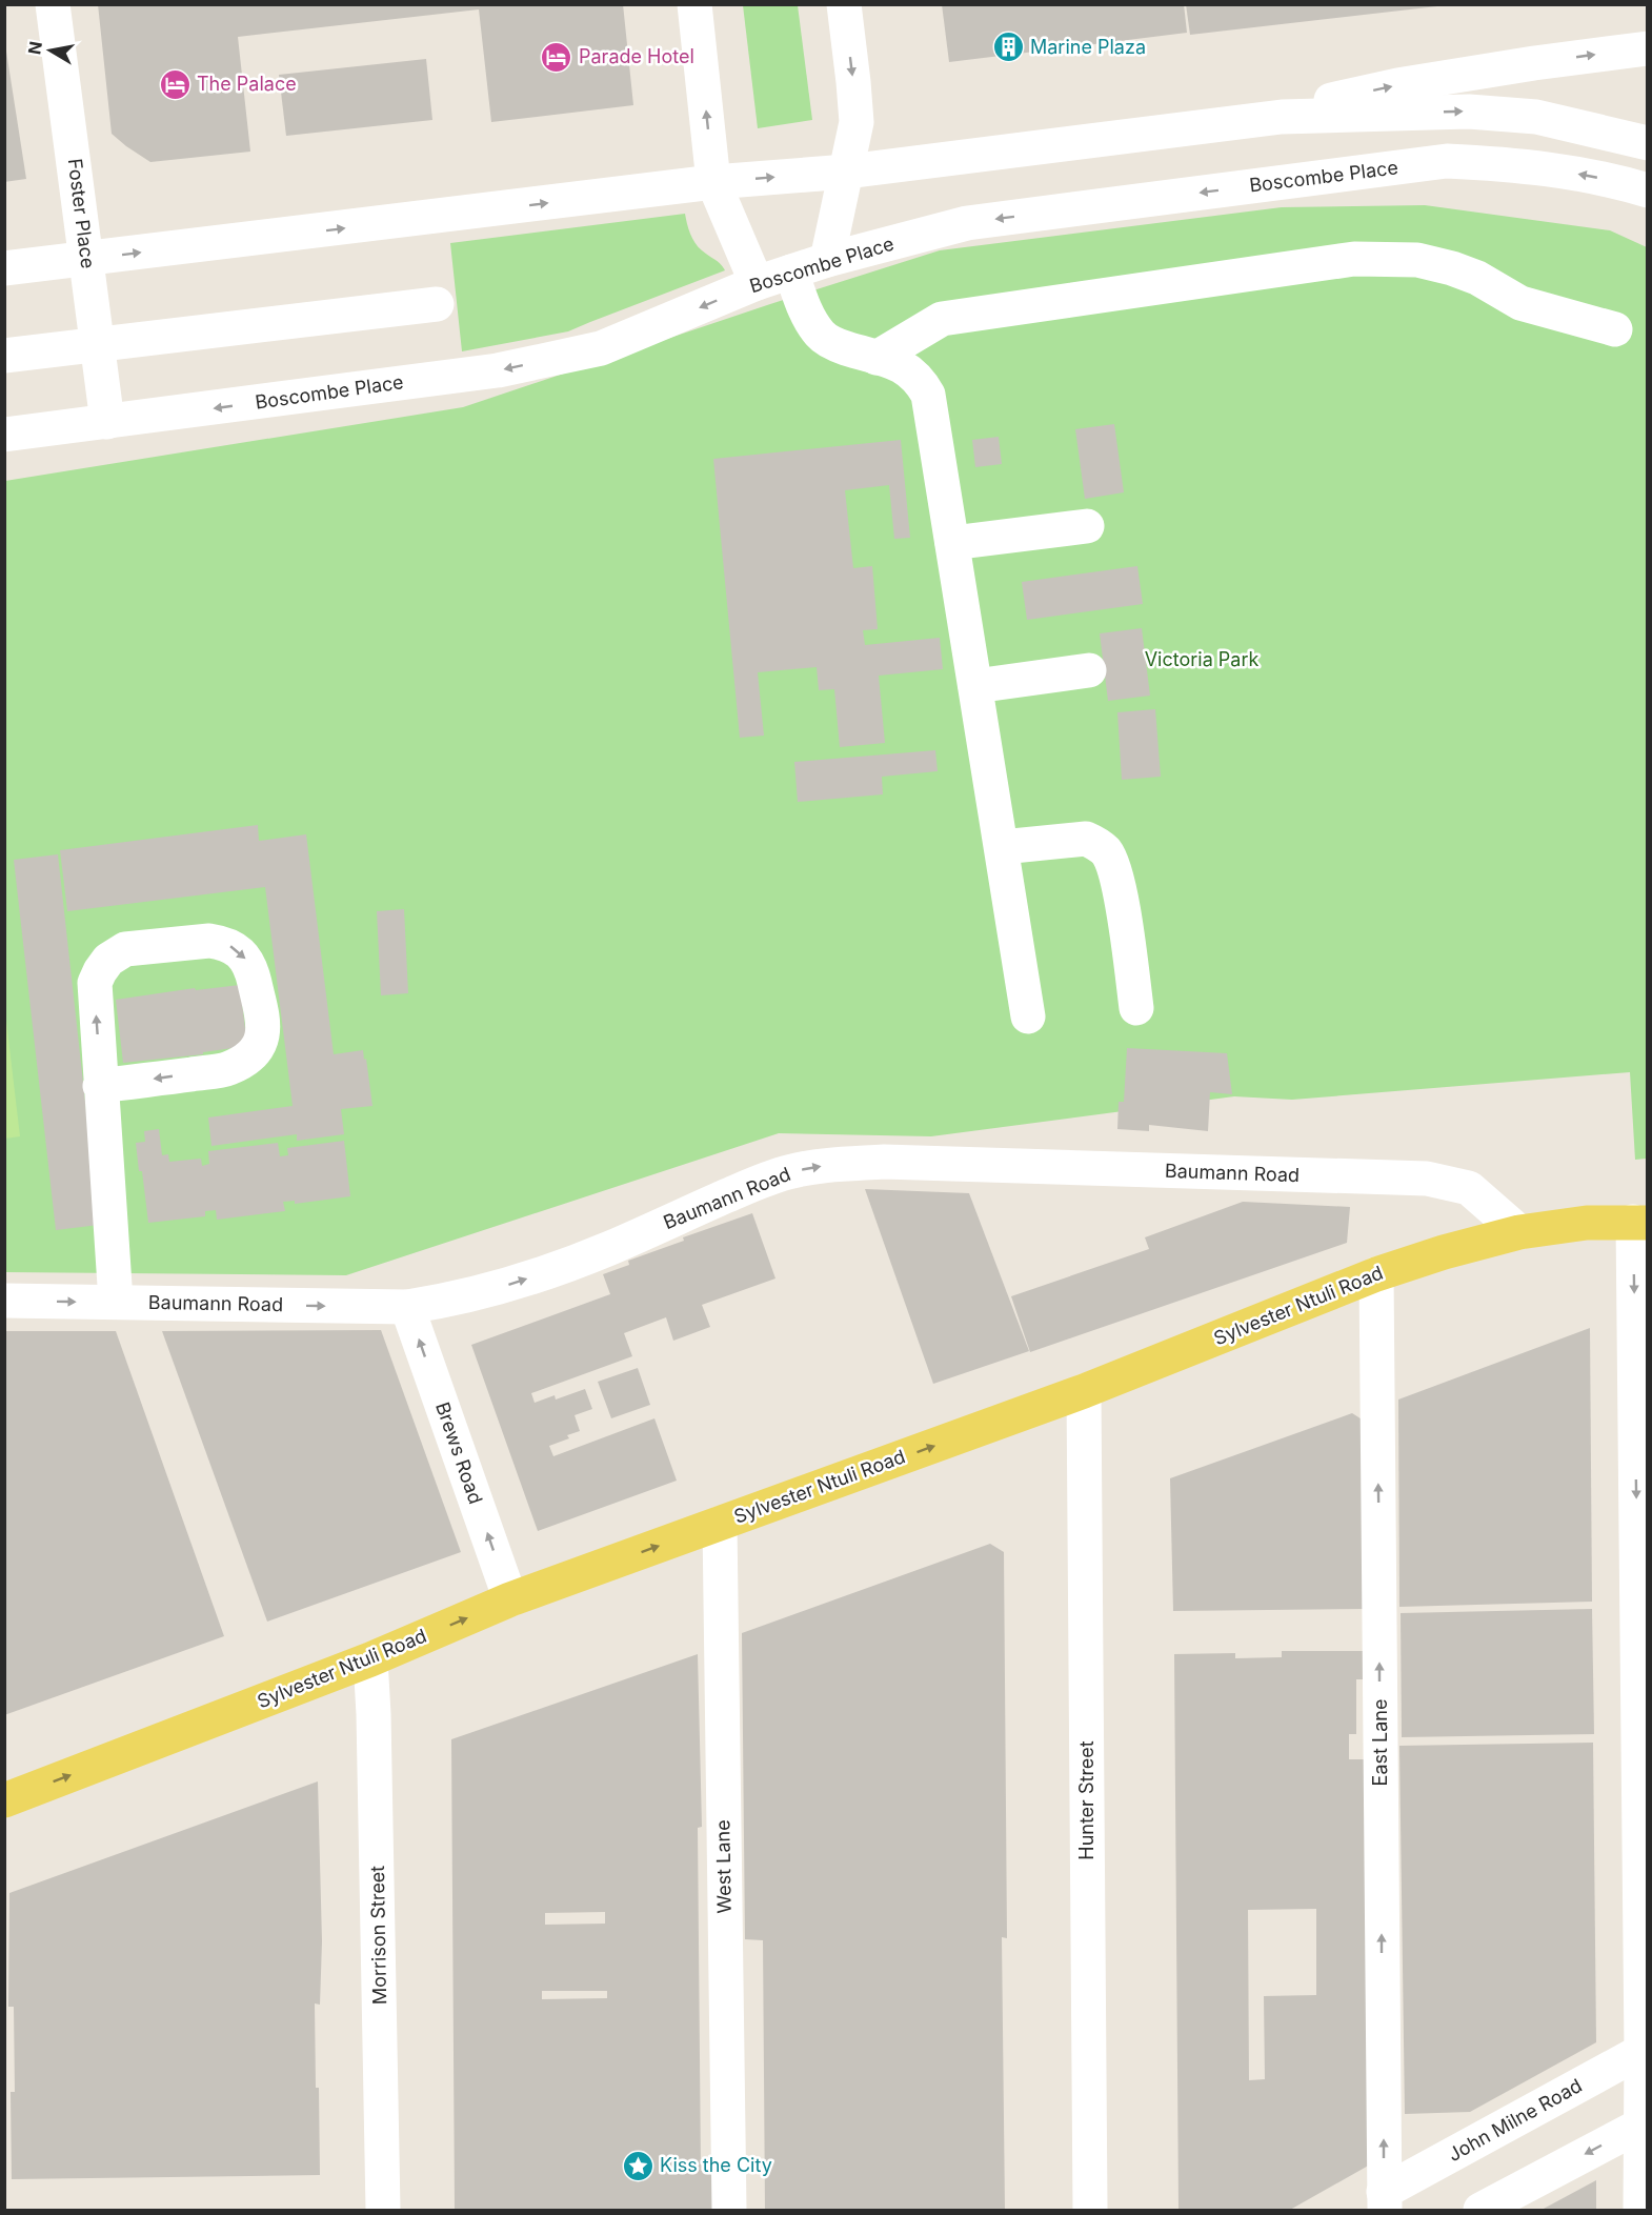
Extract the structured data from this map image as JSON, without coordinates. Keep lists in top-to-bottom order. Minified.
{"streets":{"main road":["Sylvester Ntuli Road"],"street":["Boscombe Place","Foster Place","Baumann Road","Brews Road","East Lane","Hunter Street","West Lane","Morrison Street","John Milne Road"]},"crossings":[["Boscombe Place","Foster Place"],["Baumann Road","Sylvester Ntuli Road"],["Baumann Road","Brews Road"],["Sylvester Ntuli Road","Brews Road"],["Sylvester Ntuli Road","East Lane"],["Sylvester Ntuli Road","Hunter Street"],["Sylvester Ntuli Road","West Lane"],["Sylvester Ntuli Road","Morrison Street"],["East Lane","John Milne Road"]],"one_way":["Baumann Road","Sylvester Ntuli Road","Brews Road"],"parks":["Victoria Park"],"places":{"building":["Marine Plaza"],"hotel":["Parade Hotel","The Palace"],"place":["Kiss the City"]},"north":"left"}
